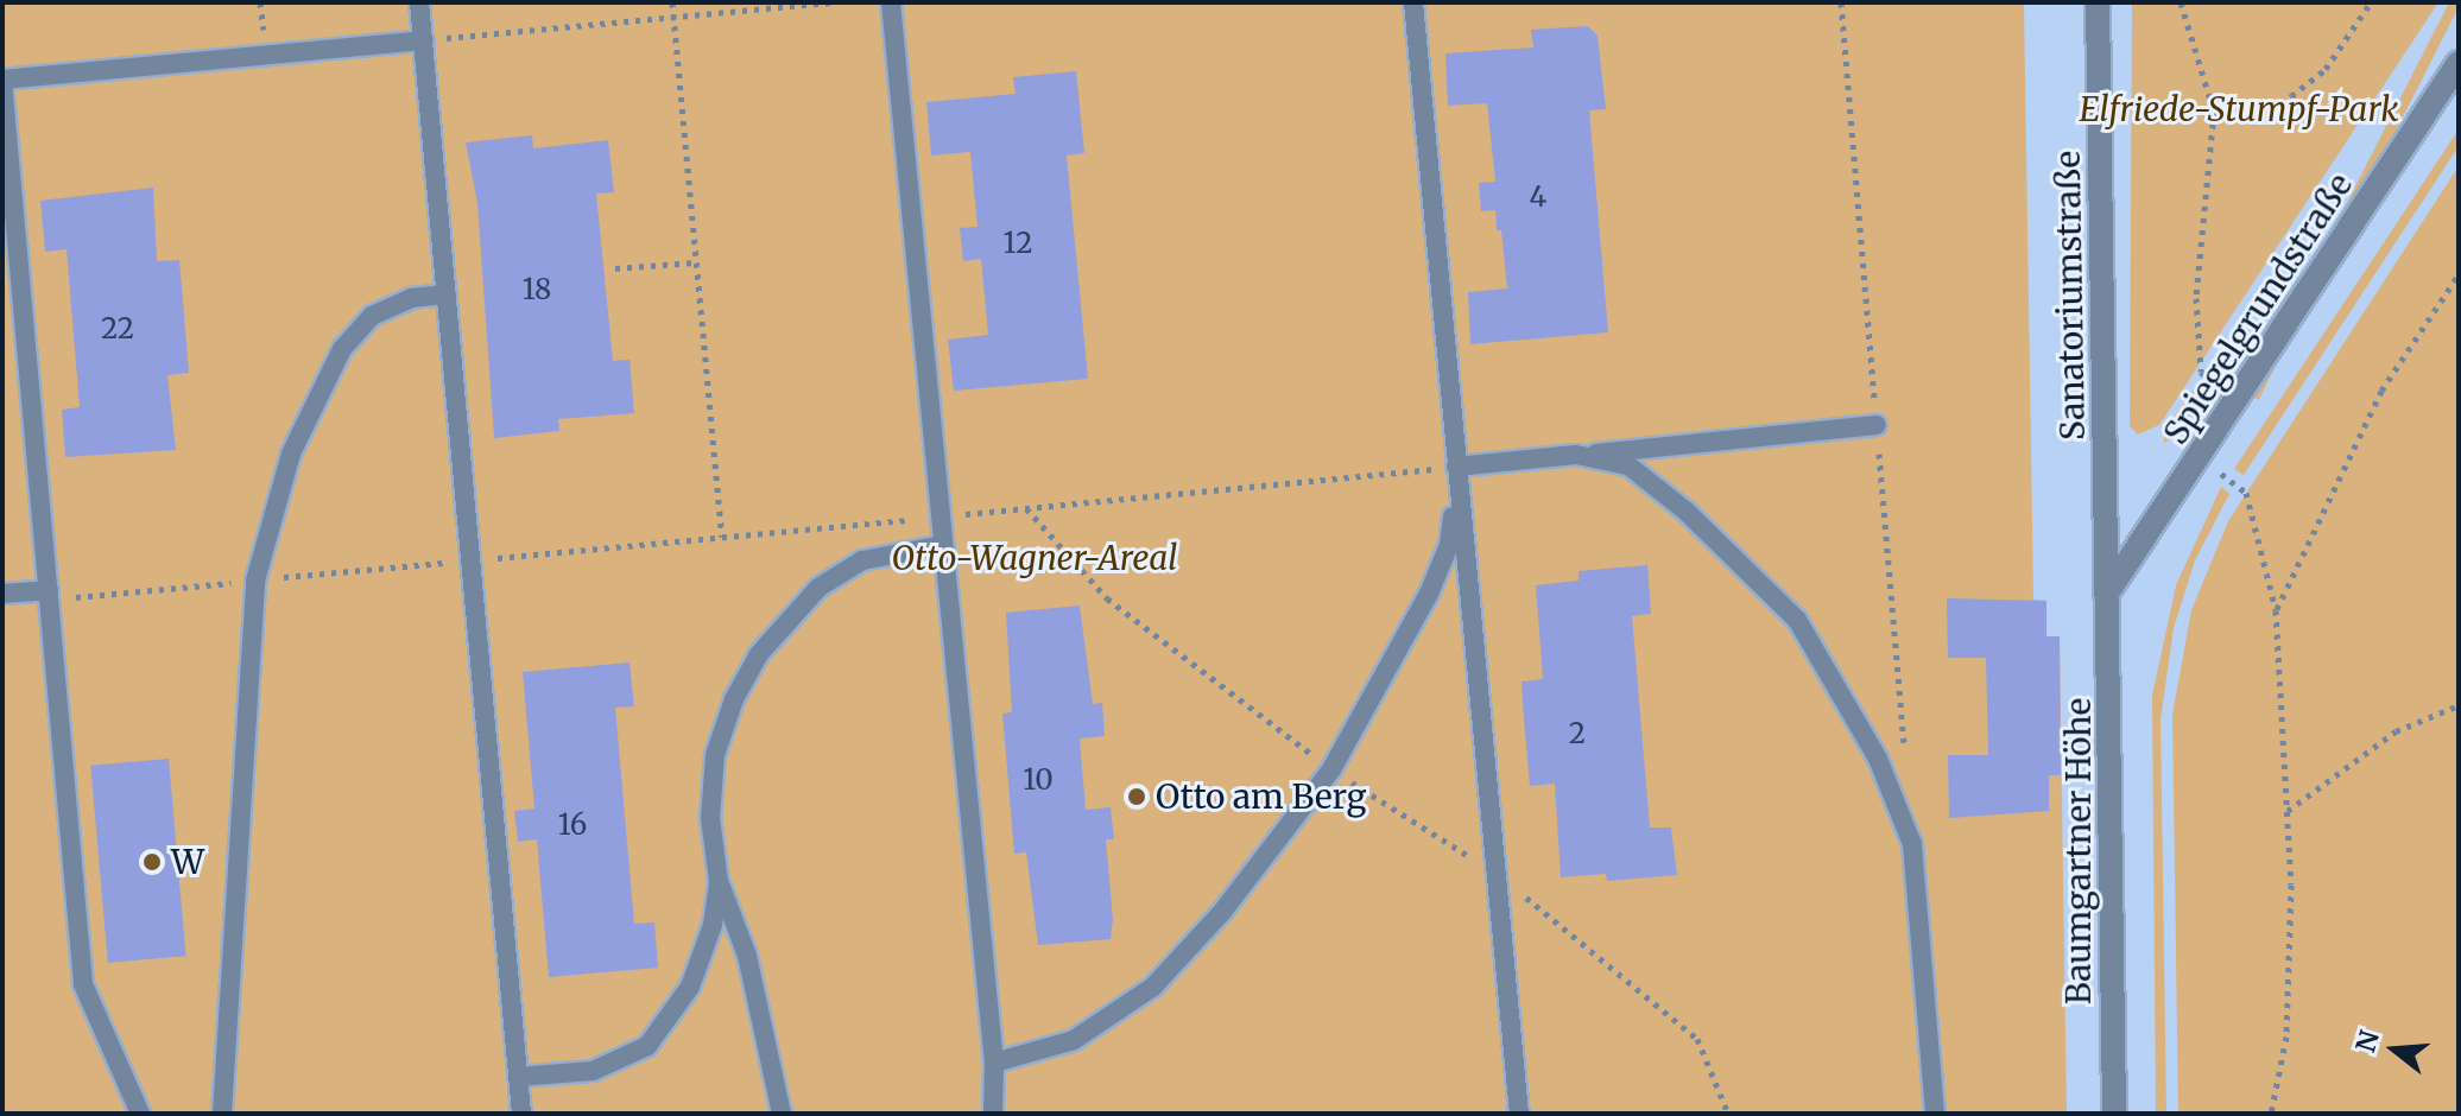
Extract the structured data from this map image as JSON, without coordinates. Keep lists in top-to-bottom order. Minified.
{"streets":{"street":["Sanatoriumstraße","Spiegelgrundstraße","Baumgartner Höhe"]},"crossings":[["Sanatoriumstraße","Spiegelgrundstraße"],["Sanatoriumstraße","Baumgartner Höhe"],["Spiegelgrundstraße","Baumgartner Höhe"]],"parks":["Elfriede-Stumpf-Park","Otto-Wagner-Areal"],"places":["Otto am Berg","W"],"house_numbers":["4","12","18","22","2","10","16"],"north":"left"}
